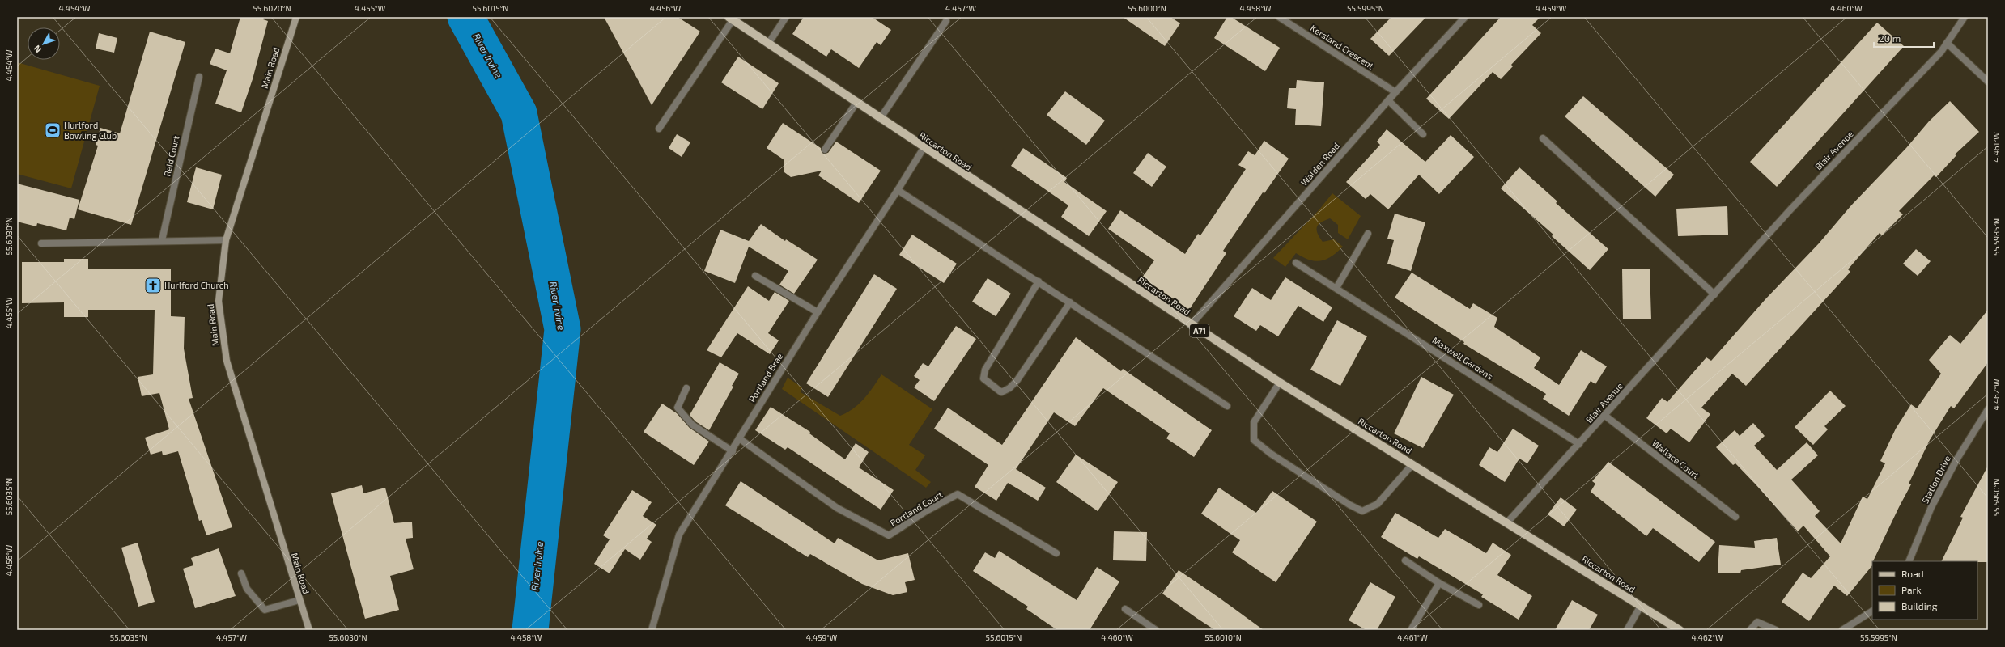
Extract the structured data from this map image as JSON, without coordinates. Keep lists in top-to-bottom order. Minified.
{"streets":{"main road":["Main Road","Riccarton Road","A71"],"street":["Kersland Crescent","Blair Avenue","Reid Court","Walden Road","Maxwell Gardens","Portland Brae","Wallace Court","Station Drive","Portland Court"]},"crossings":[["Kersland Crescent","Walden Road"],["Blair Avenue","Riccarton Road"],["Blair Avenue","Maxwell Gardens"],["Blair Avenue","Wallace Court"],["Riccarton Road","Walden Road"],["Riccarton Road","Portland Brae"],["Portland Brae","Portland Court"]],"water":["River Irvine"],"places":{"sports":["Hurlford Bowling Club"],"church":["Hurlford Church"]},"legend":["Road","Park","Building"],"scale_bar":"20 m","north":"bottom left","coordinates":["4.454°W","55.6020°N","4.455°W","55.6015°N","4.456°W","4.457°W","55.6000°N","4.458°W","55.5995°N","4.459°W","4.460°W","4.461°W","55.6030°N","55.5985°N","4.462°W","55.6035°N","55.5990°N","55.6010°N"]}
